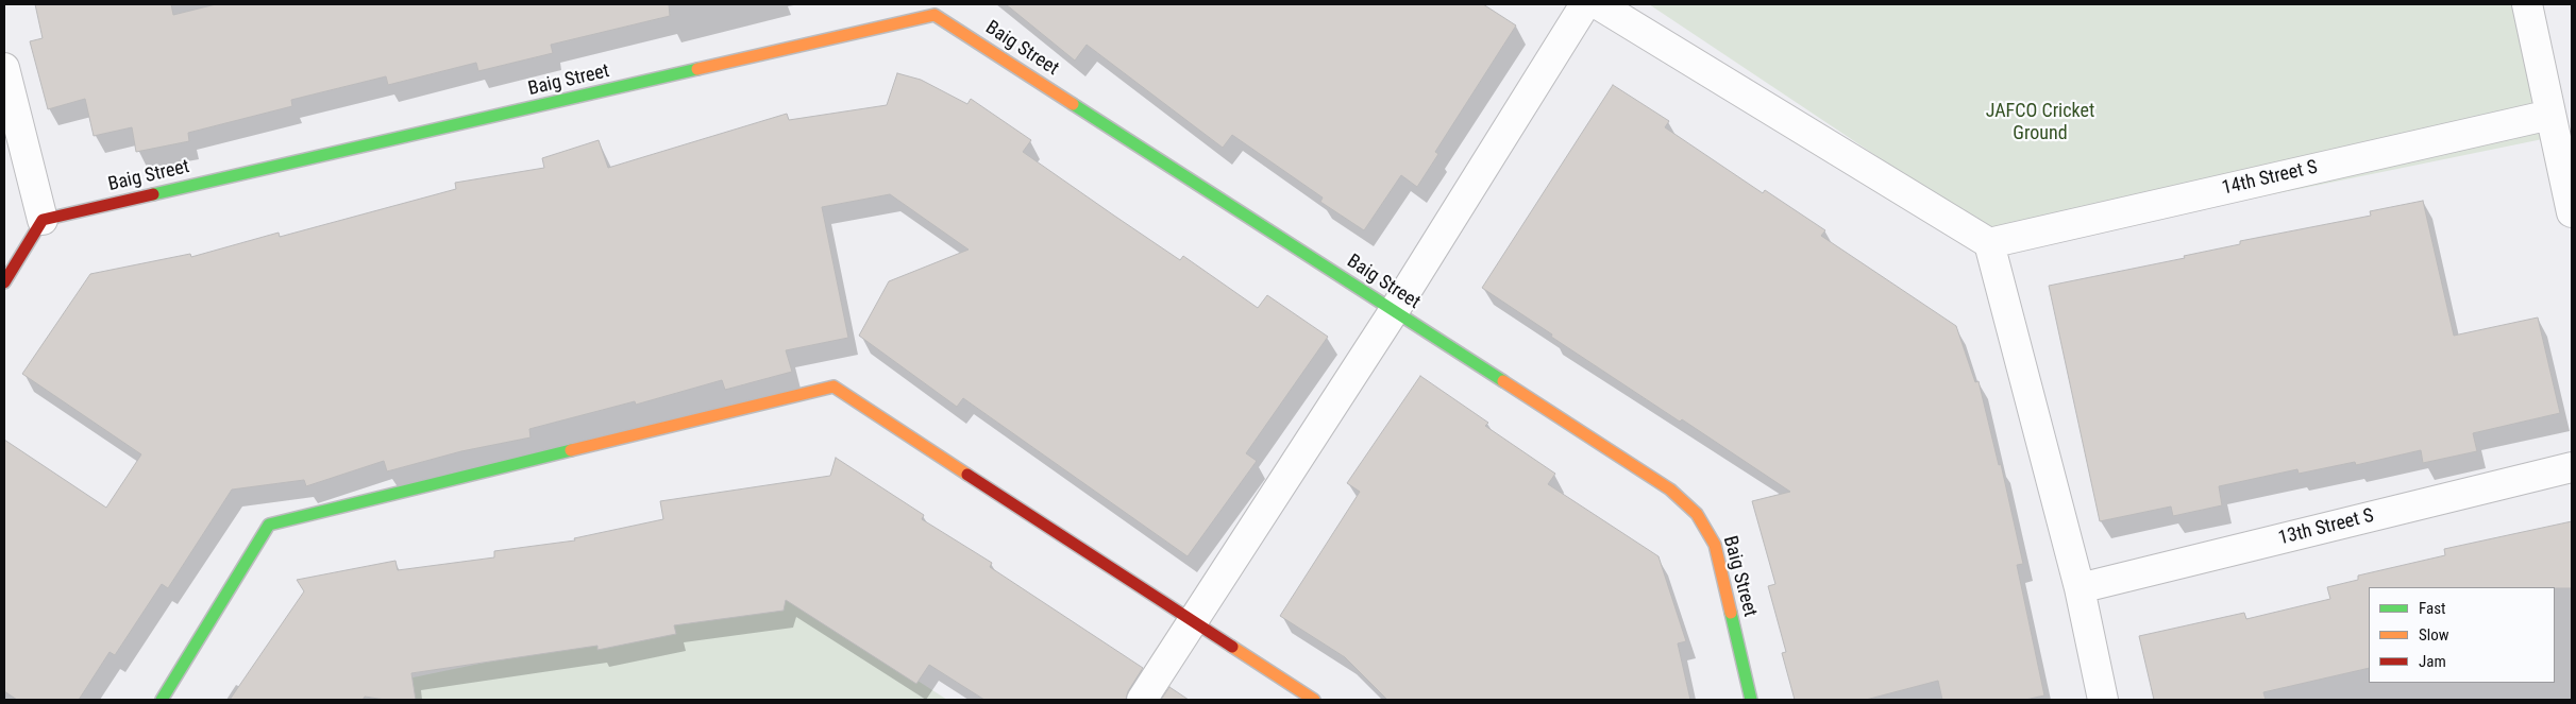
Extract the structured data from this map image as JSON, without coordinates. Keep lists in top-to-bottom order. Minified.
{"streets":{"street":["Baig Street","14th Street S","13th Street S"]},"parks":["JAFCO Cricket Ground"],"legend":["Fast","Slow","Jam"]}
